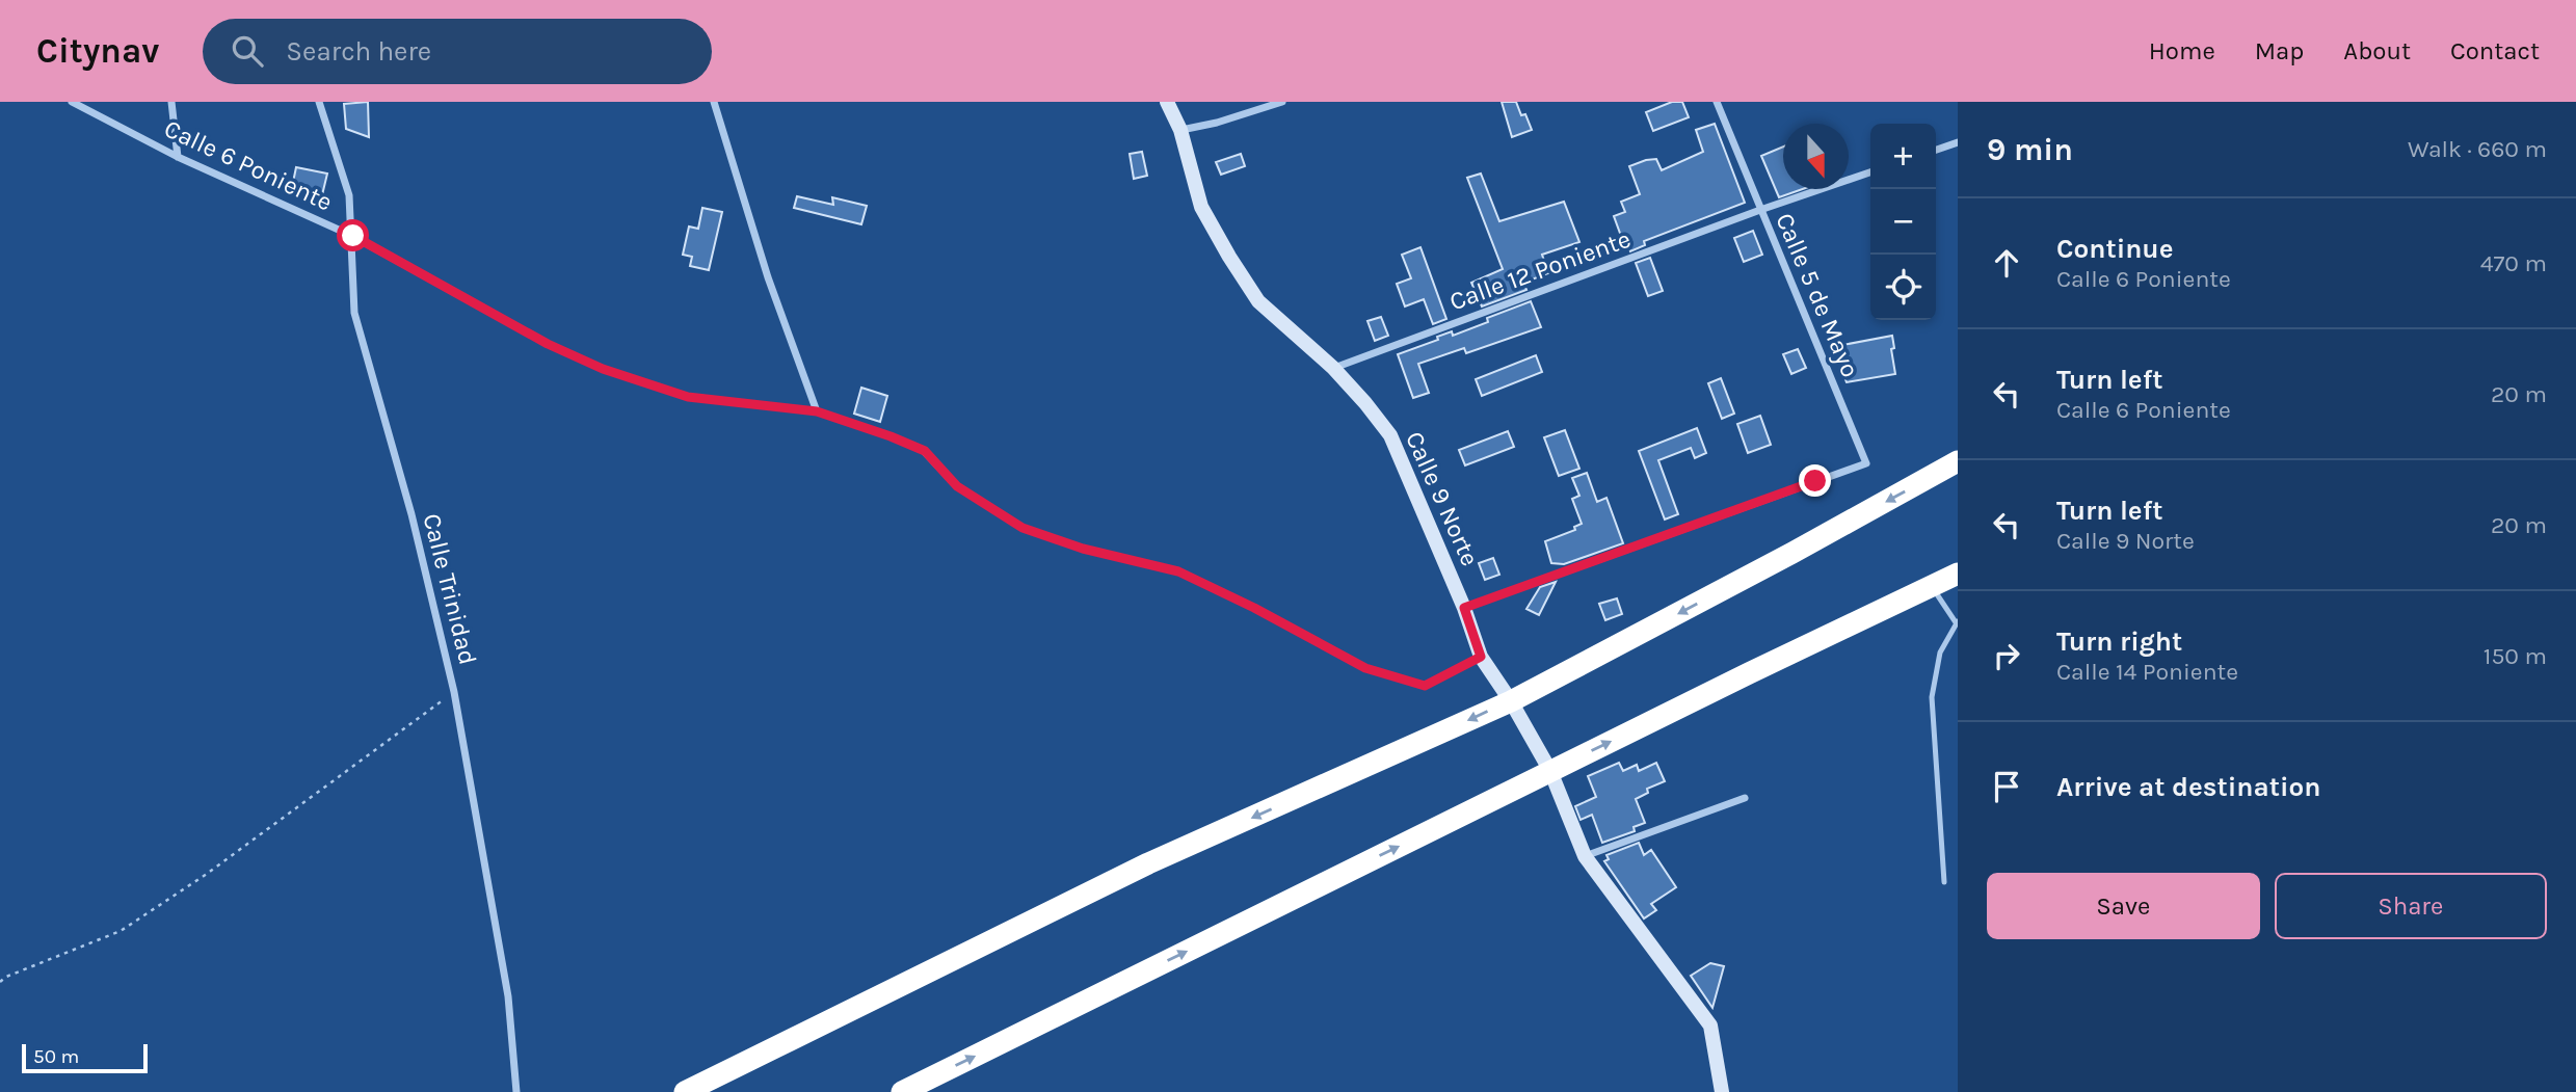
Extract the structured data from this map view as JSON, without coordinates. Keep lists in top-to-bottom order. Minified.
{"streets":{"street":["Calle 6 Poniente","Calle 12 Poniente","Calle 5 de Mayo","Calle 9 Norte","Calle Trinidad"]},"crossings":[["Calle 6 Poniente","Calle 9 Norte"],["Calle 6 Poniente","Calle Trinidad"],["Calle 12 Poniente","Calle 5 de Mayo"],["Calle 12 Poniente","Calle 9 Norte"],["Calle 5 de Mayo","Calle 9 Norte"]],"scale_bar":"50 m","north":"bottom","page":{"header":"Citynav","search":"Search here","nav":["Home","Map","About","Contact"],"heading":["9 min","Walk · 660 m"],"map_buttons":["+","−"],"list":[["Continue","Calle 6 Poniente","470 m"],["Turn left","Calle 6 Poniente","20 m"],["Turn left","Calle 9 Norte","20 m"],["Turn right","Calle 14 Poniente","150 m"],"Arrive at destination"],"buttons":["Save","Share"],"scale":"50 m"}}
